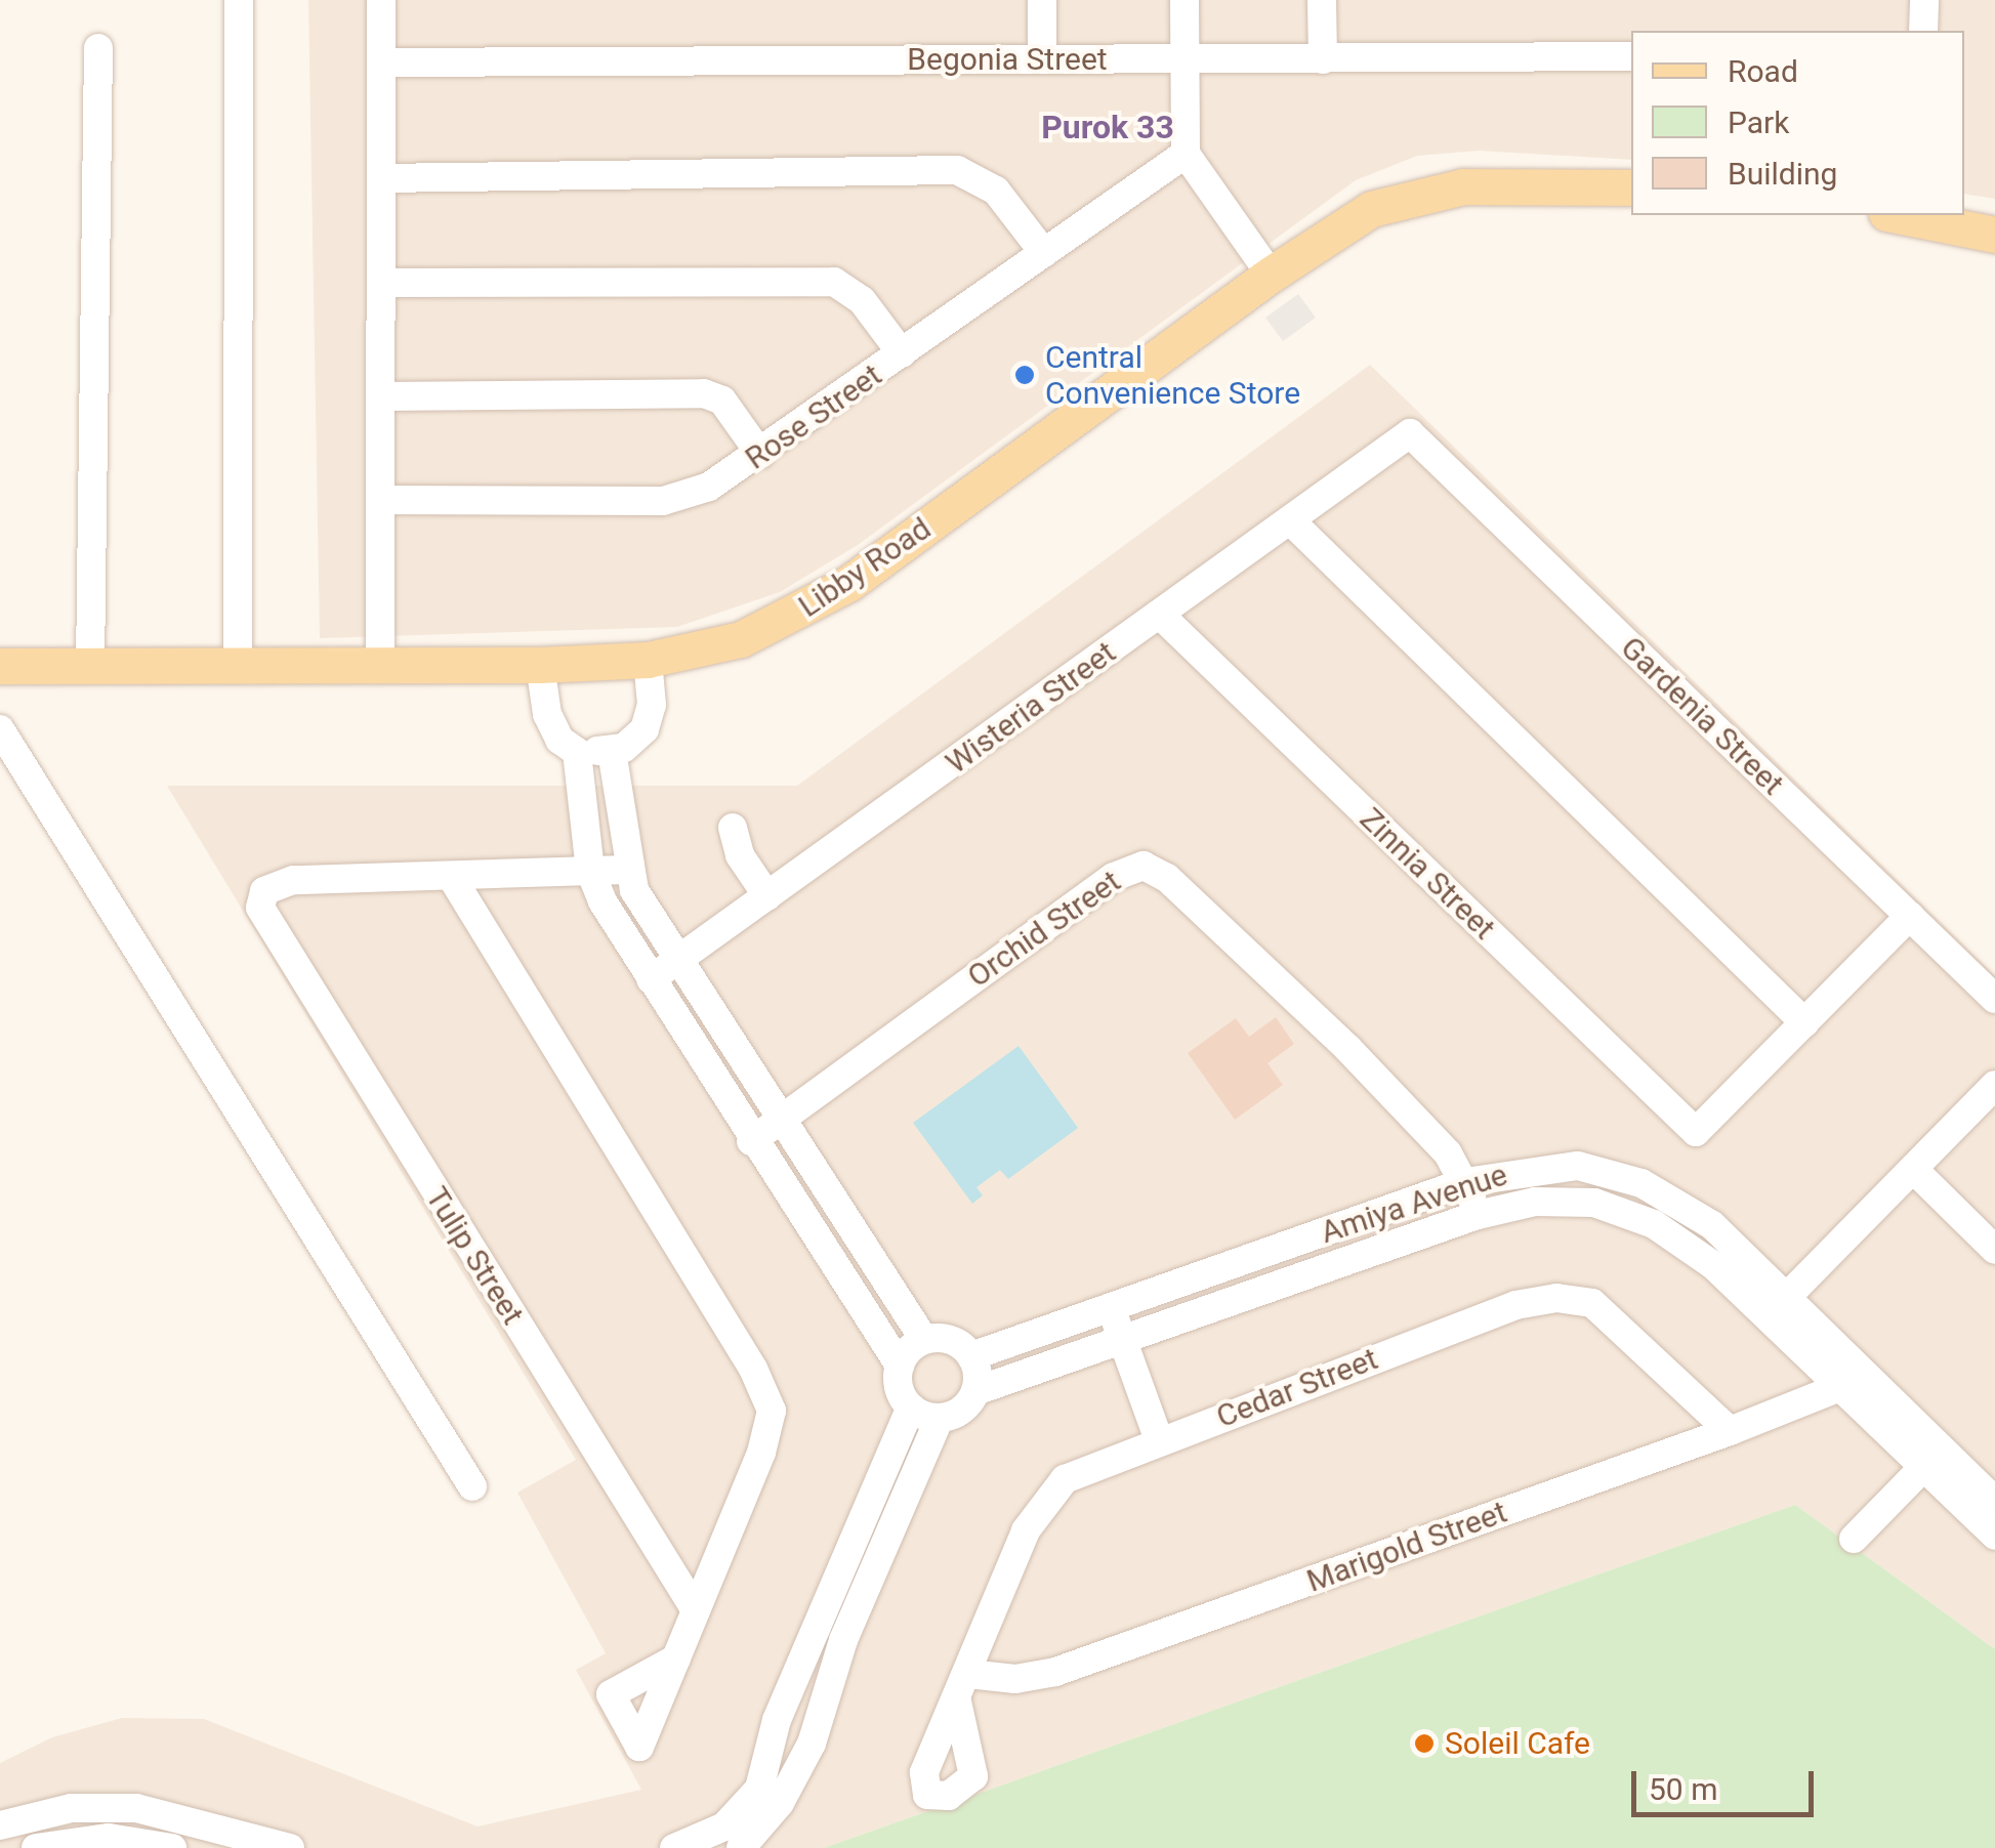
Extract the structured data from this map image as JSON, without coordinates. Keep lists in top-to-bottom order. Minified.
{"streets":{"main road":["Libby Road"],"street":["Begonia Street","Rose Street","Wisteria Street","Gardenia Street","Zinnia Street","Orchid Street","Amiya Avenue","Tulip Street","Cedar Street","Marigold Street"]},"crossings":[["Wisteria Street","Gardenia Street"],["Wisteria Street","Zinnia Street"],["Orchid Street","Amiya Avenue"],["Amiya Avenue","Marigold Street"],["Cedar Street","Marigold Street"]],"districts":["Purok 33"],"places":["Central Convenience Store","Soleil Cafe"],"legend":["Road","Park","Building"],"scale_bar":"50 m"}
